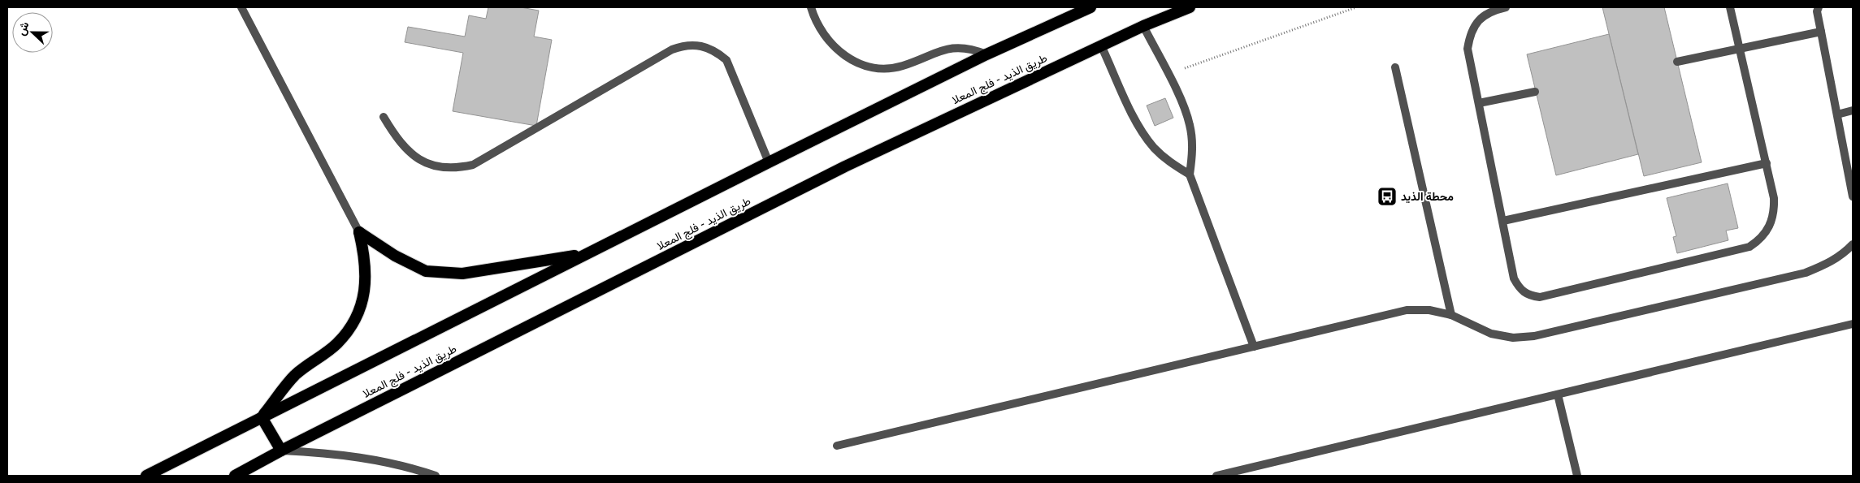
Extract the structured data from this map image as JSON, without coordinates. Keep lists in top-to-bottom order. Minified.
{"streets":{"highway":["طريق الذيد - فلج المعلا"]},"places":{"bus stop":["محطة الذيد"]},"north":"left"}
